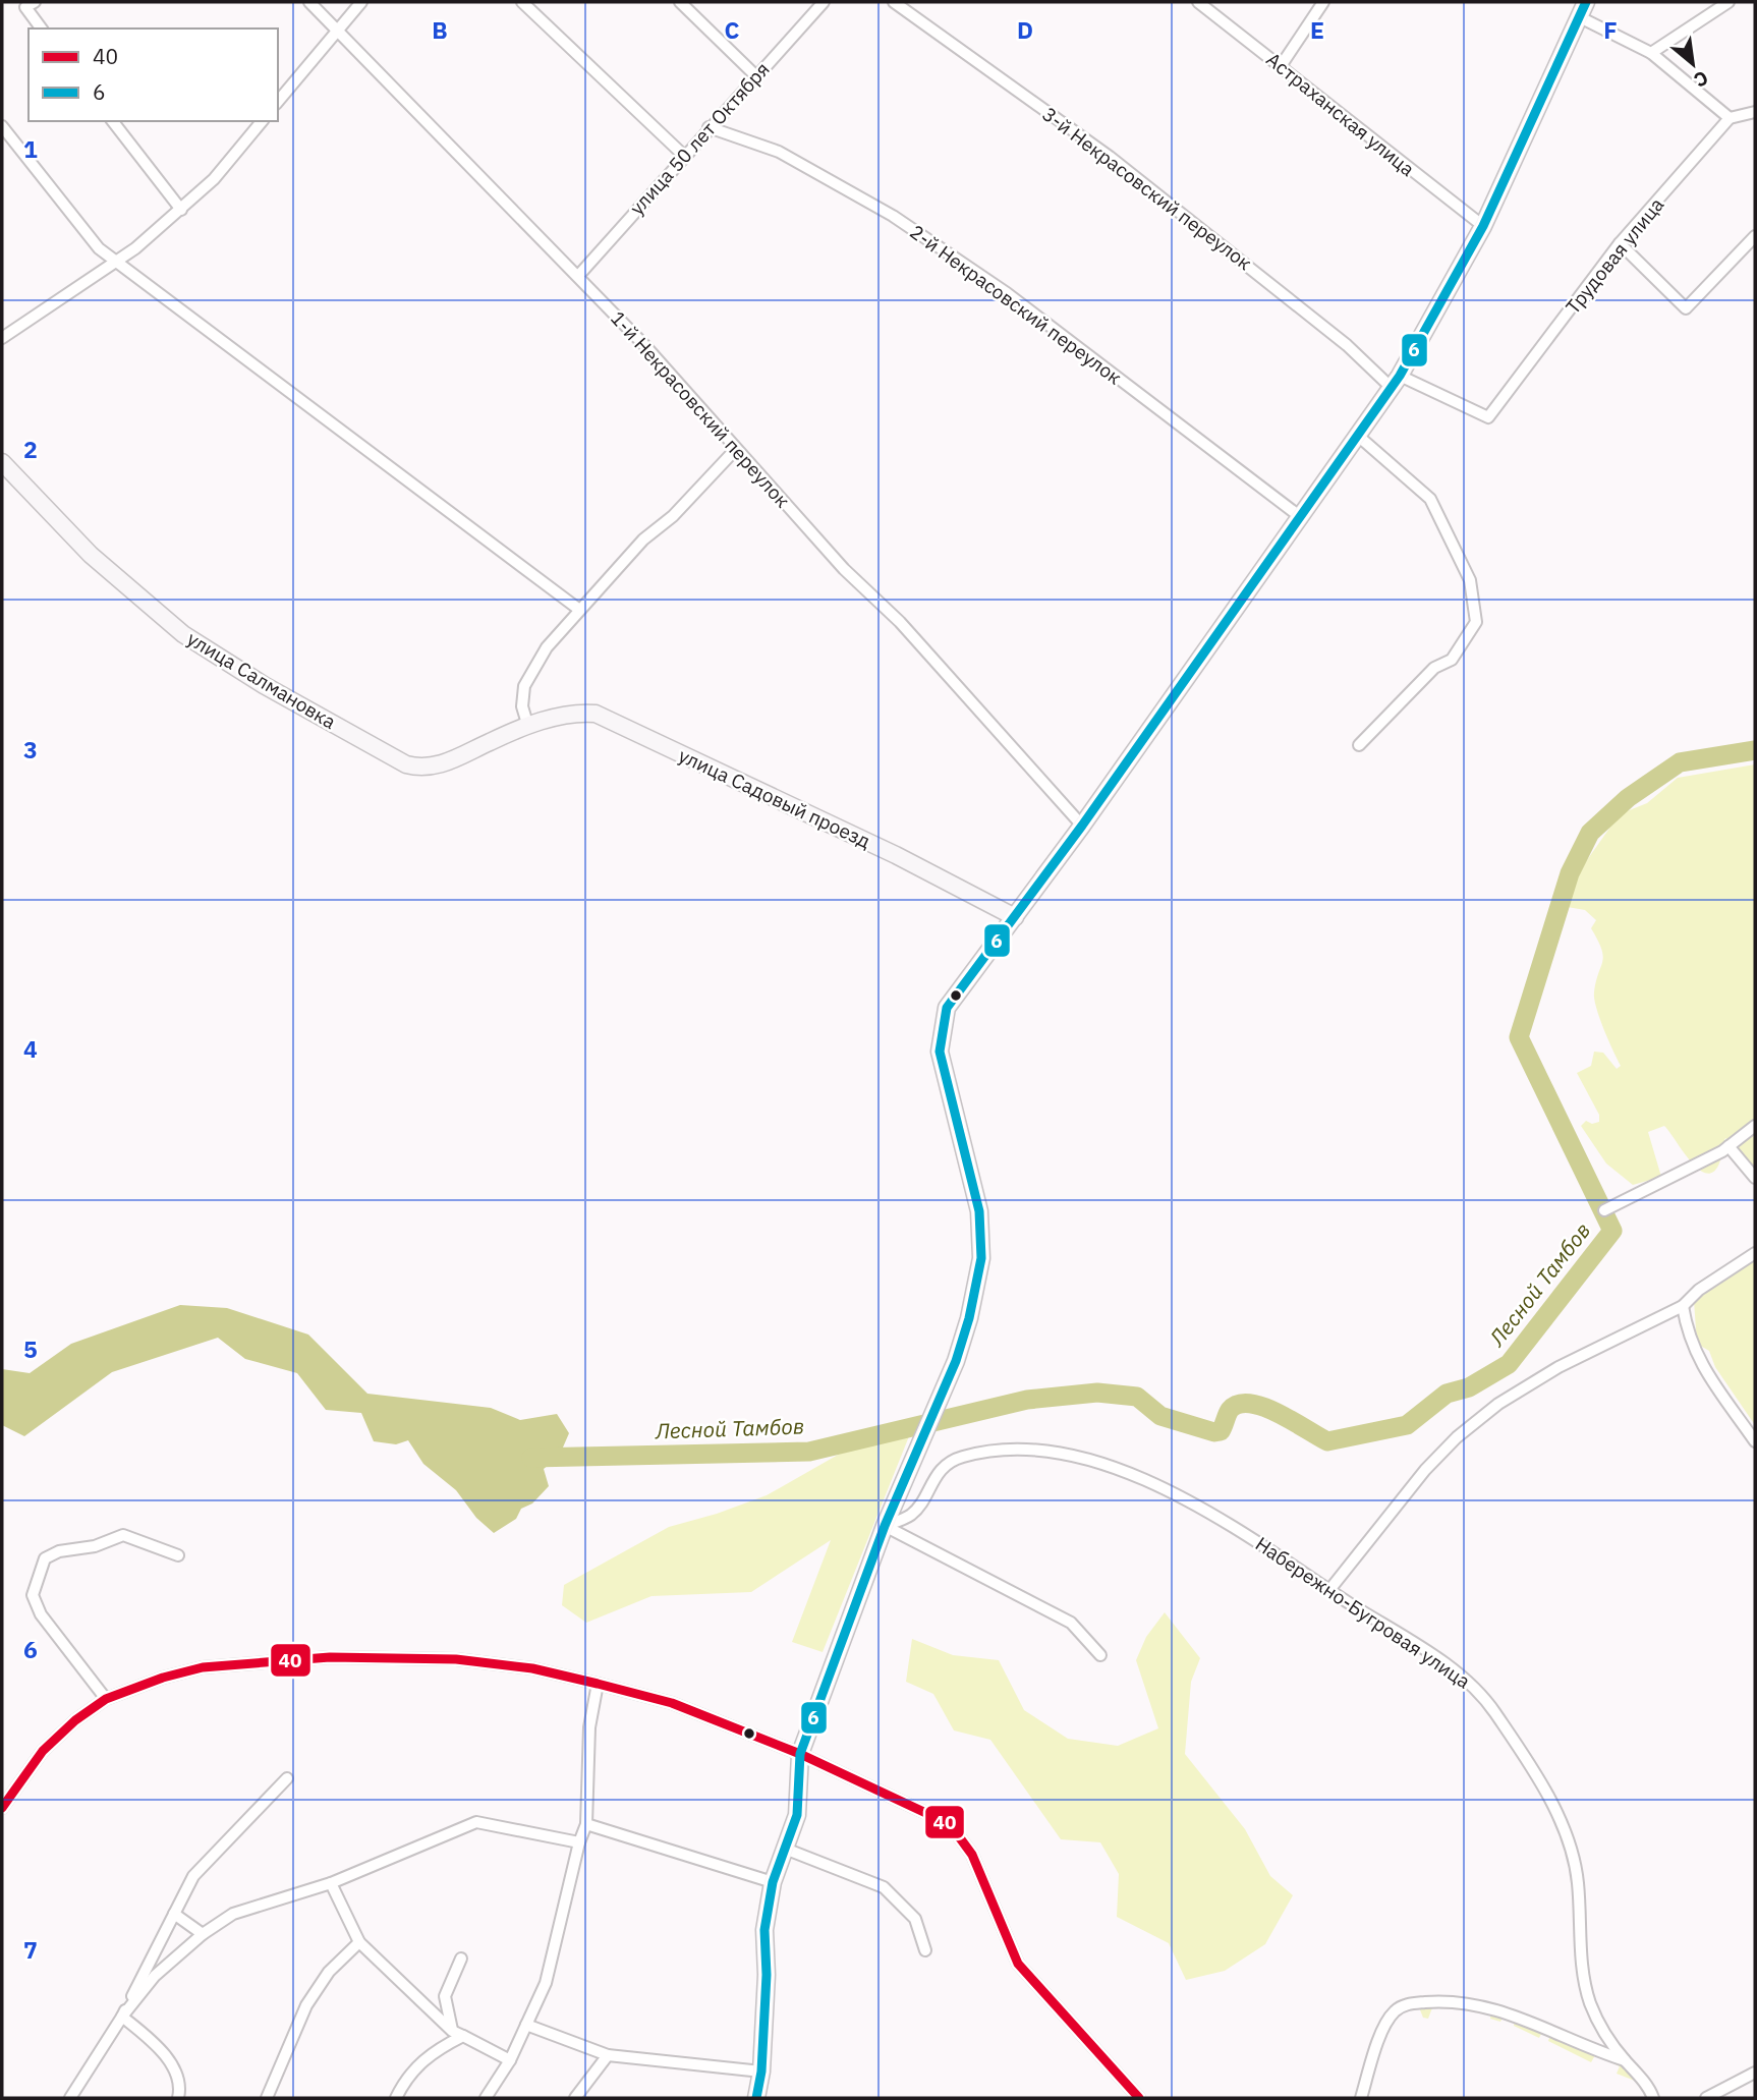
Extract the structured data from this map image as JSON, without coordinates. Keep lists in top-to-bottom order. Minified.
{"streets":{"street":["Астраханская улица","улица 50 лет Октября","3-й Некрасовский переулок","Трудовая улица","2-й Некрасовский переулок","1-й Некрасовский переулок","улица Салмановка","улица Садовый проезд","Набережно-Бугровая улица"]},"crossings":[["улица 50 лет Октября","2-й Некрасовский переулок"],["улица 50 лет Октября","1-й Некрасовский переулок"],["3-й Некрасовский переулок","Трудовая улица"],["улица Салмановка","улица Садовый проезд"]],"water":["Лесной Тамбов"],"lines":["transit line 6","transit line 40"],"legend":["40","6"],"north":"bottom right","grid":{"columns":["B","C","D","E","F"],"rows":["1","2","3","4","5","6","7"]}}
